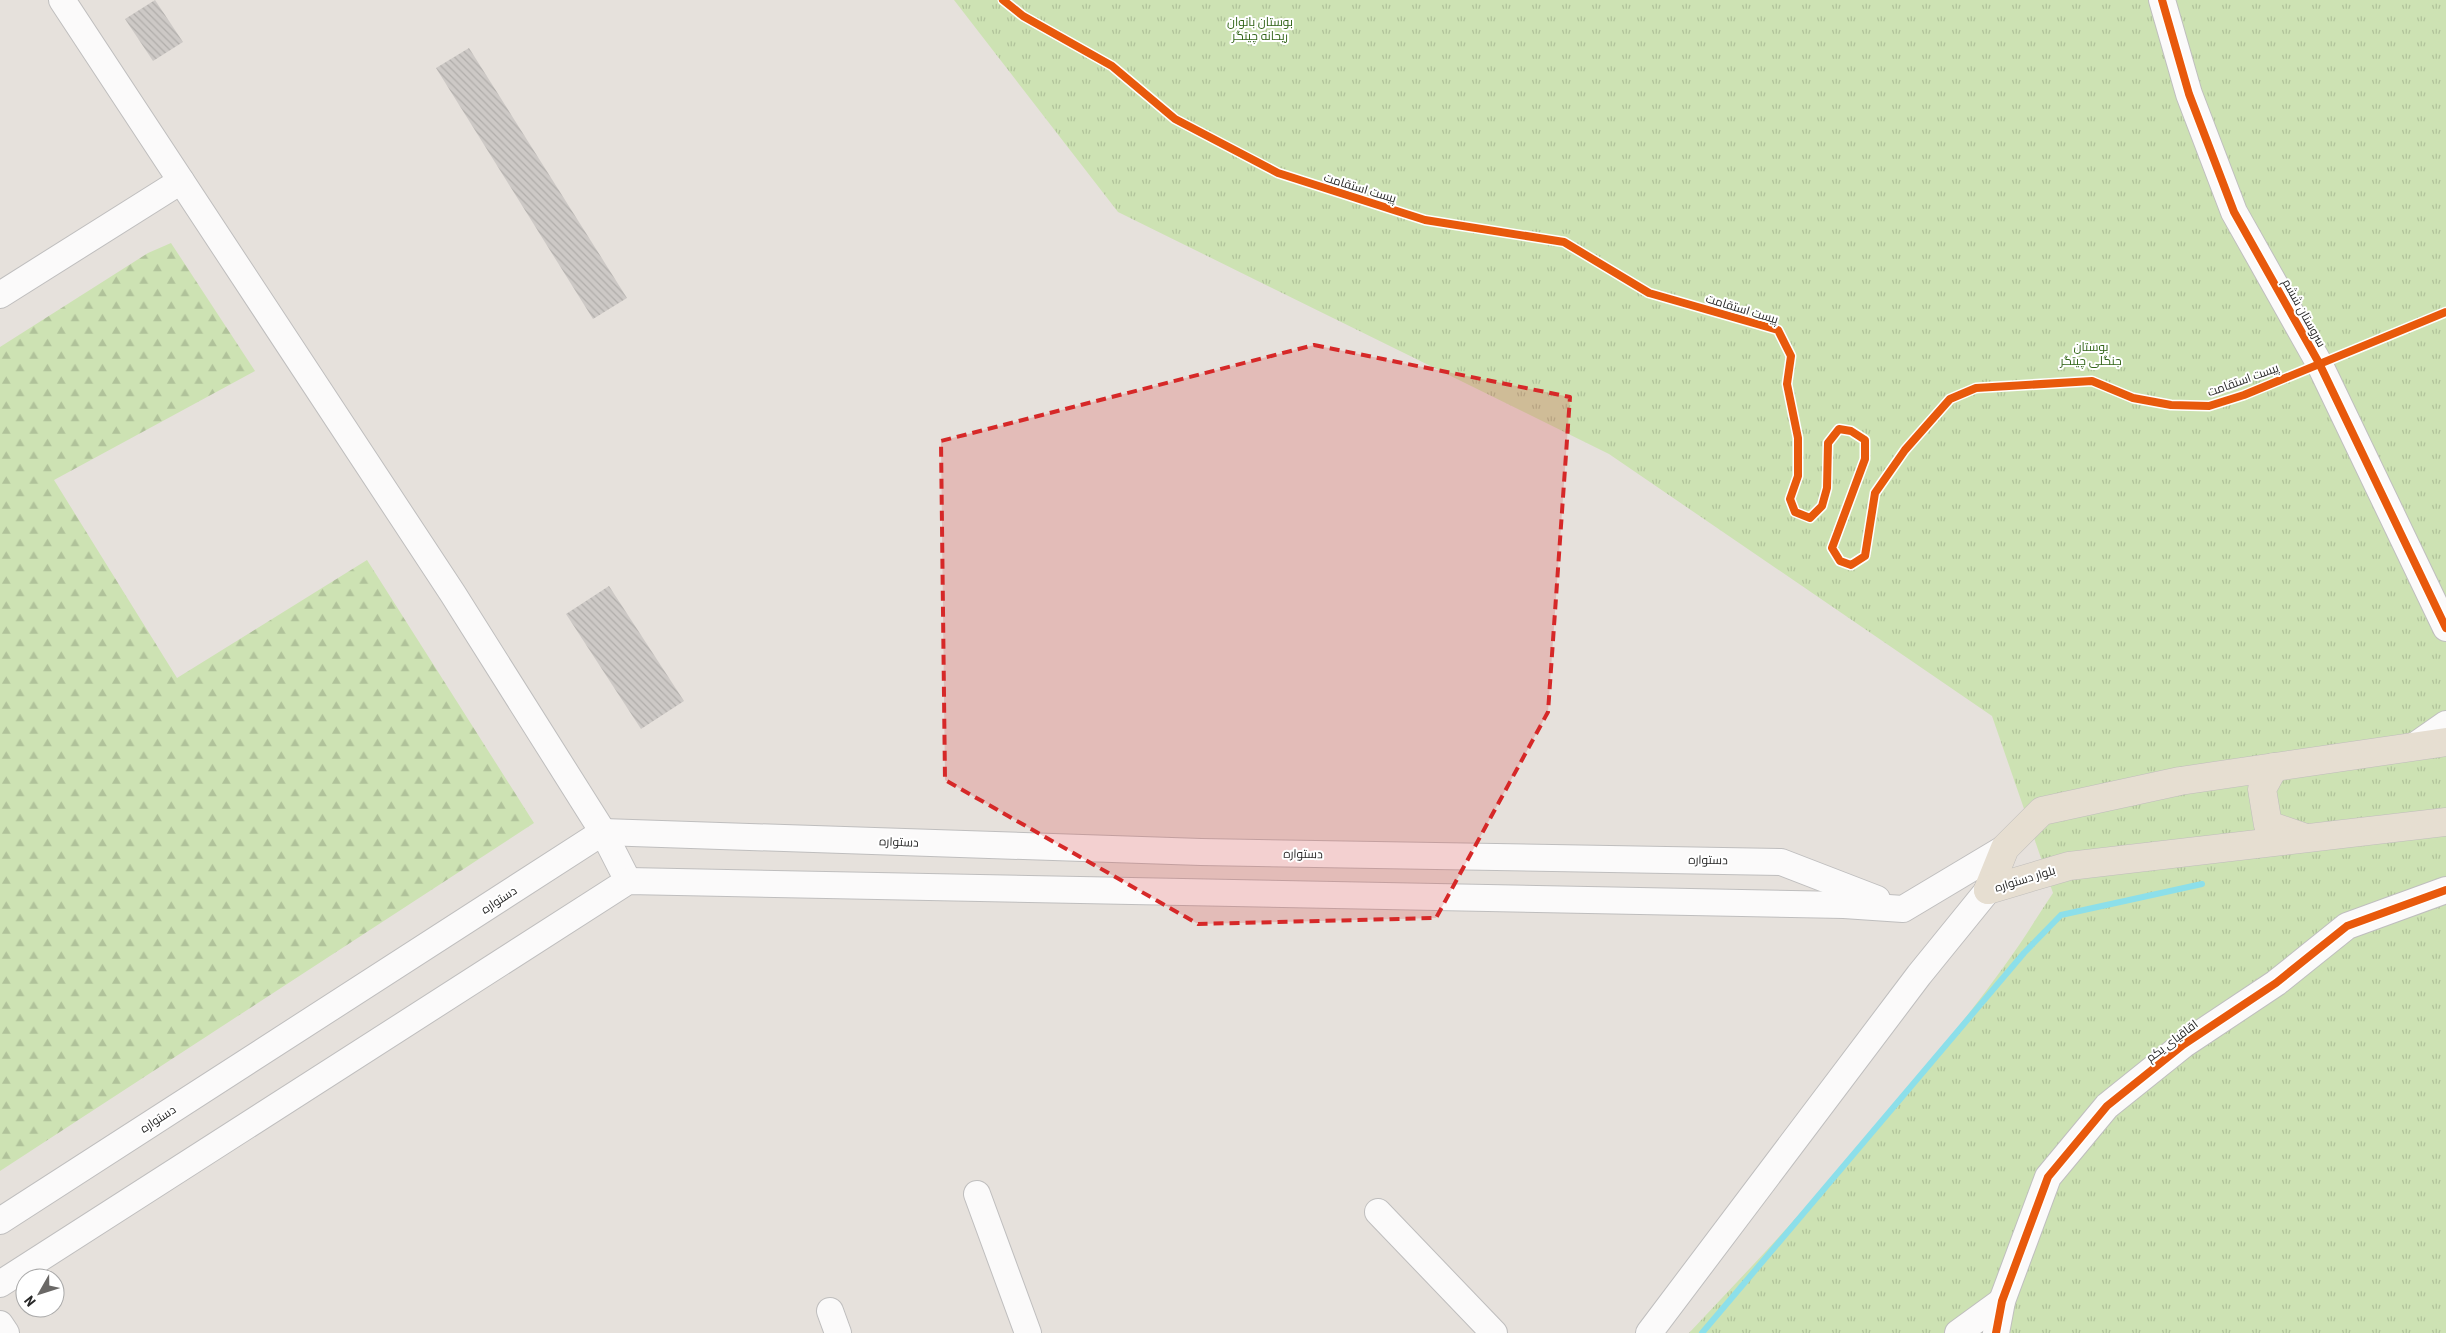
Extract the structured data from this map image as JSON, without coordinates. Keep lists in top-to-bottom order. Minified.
{"streets":{"main road":["بلوار دستواره"],"street":["سروستان ششم","دستواره","اقاقیای یکم"],"cycle path":["پیست استقامت"]},"parks":["بوستان بانوان ریحانه چیتگر","بوستان جنگلی چیتگر"],"north":"bottom left"}
